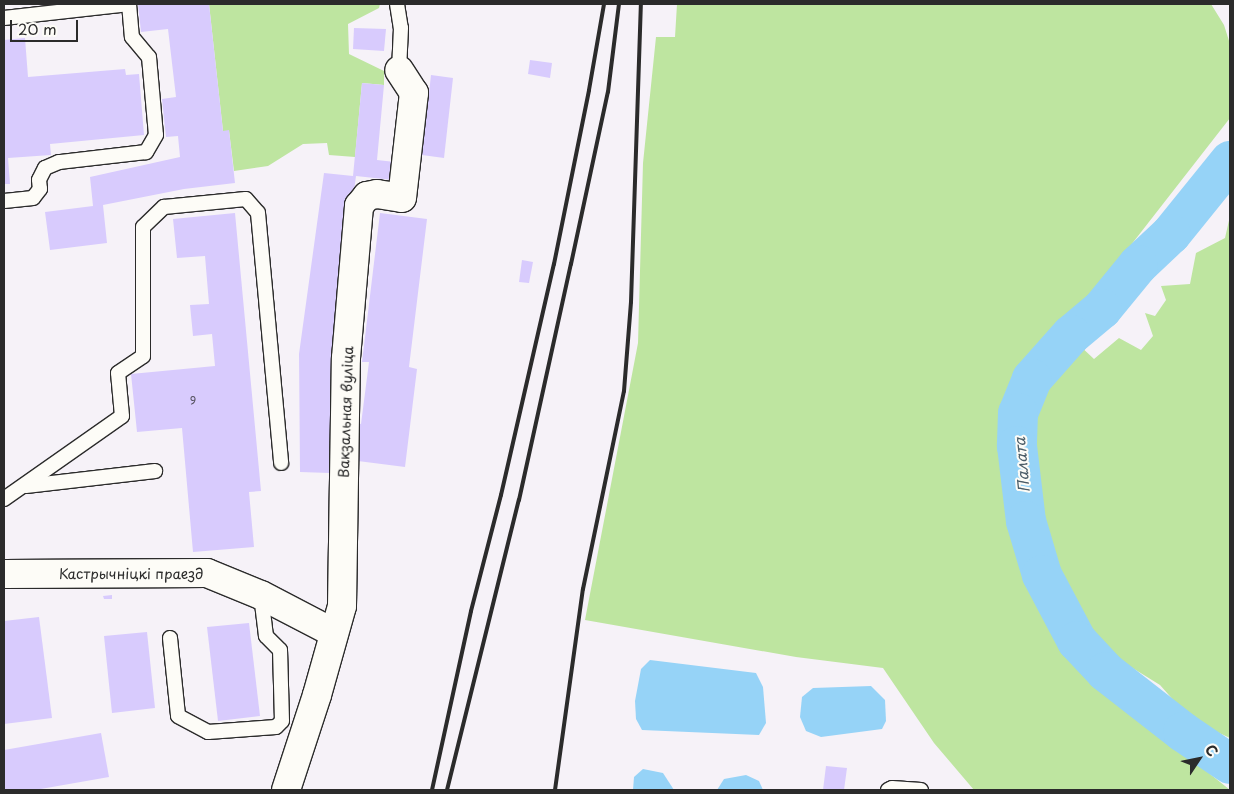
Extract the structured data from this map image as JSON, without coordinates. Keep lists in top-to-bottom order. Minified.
{"streets":{"street":["Вакзальная вуліца","Кастрычніцкі праезд"]},"crossings":[["Вакзальная вуліца","Кастрычніцкі праезд"]],"water":["Палата"],"house_numbers":["9"],"scale_bar":"20 m","north":"top right"}
